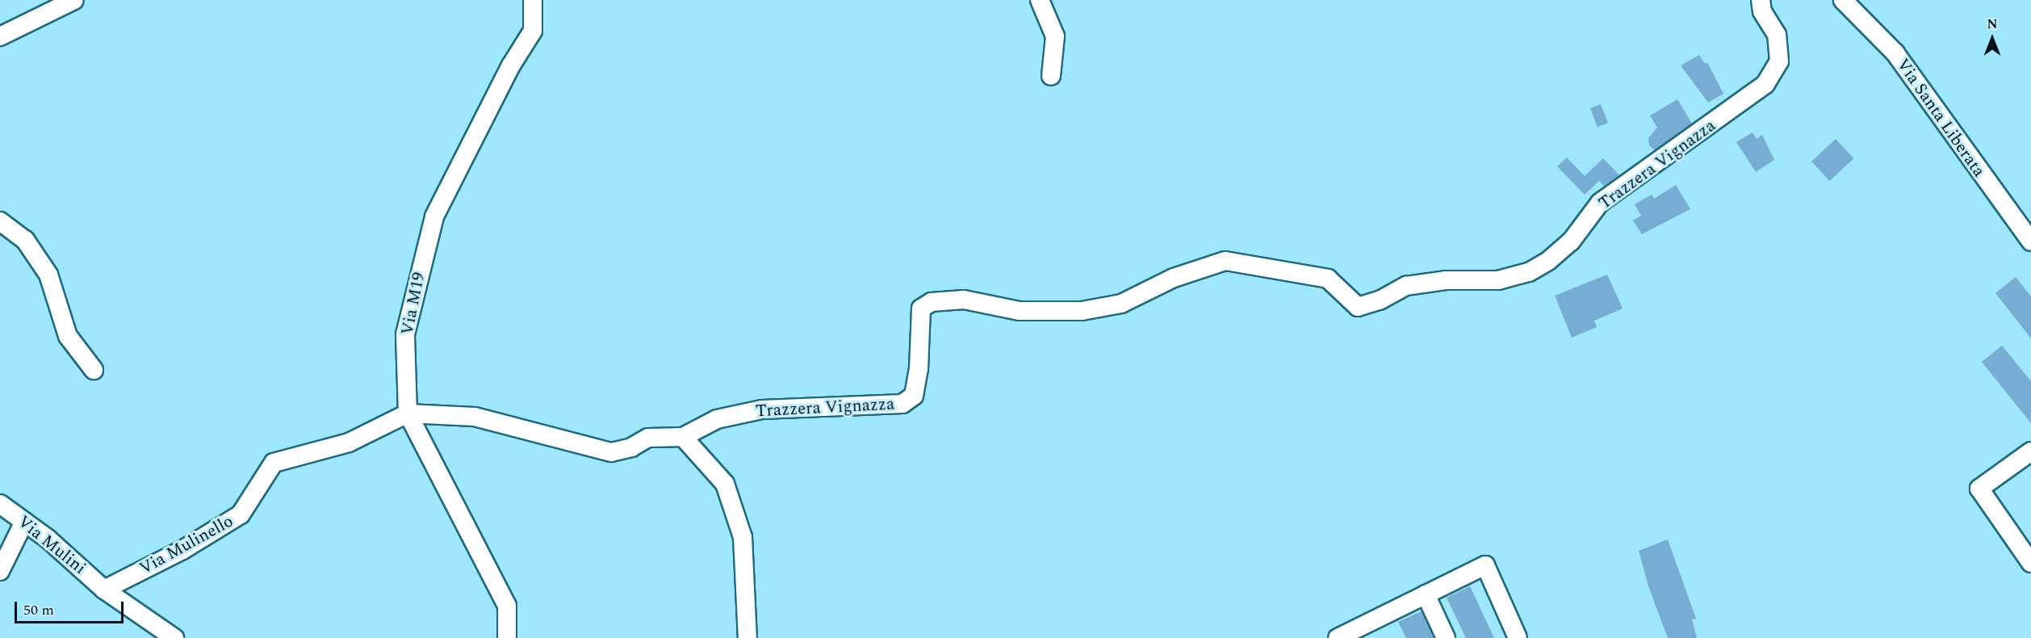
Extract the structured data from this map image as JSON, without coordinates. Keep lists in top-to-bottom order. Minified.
{"streets":{"street":["Via Santa Liberata","Trazzera Vignazza","Via M19","Via Mulini","Via Mulinello"]},"crossings":[["Trazzera Vignazza","Via M19"],["Trazzera Vignazza","Via Mulinello"],["Via M19","Via Mulinello"],["Via Mulini","Via Mulinello"]],"scale_bar":"50 m","north":"top"}
